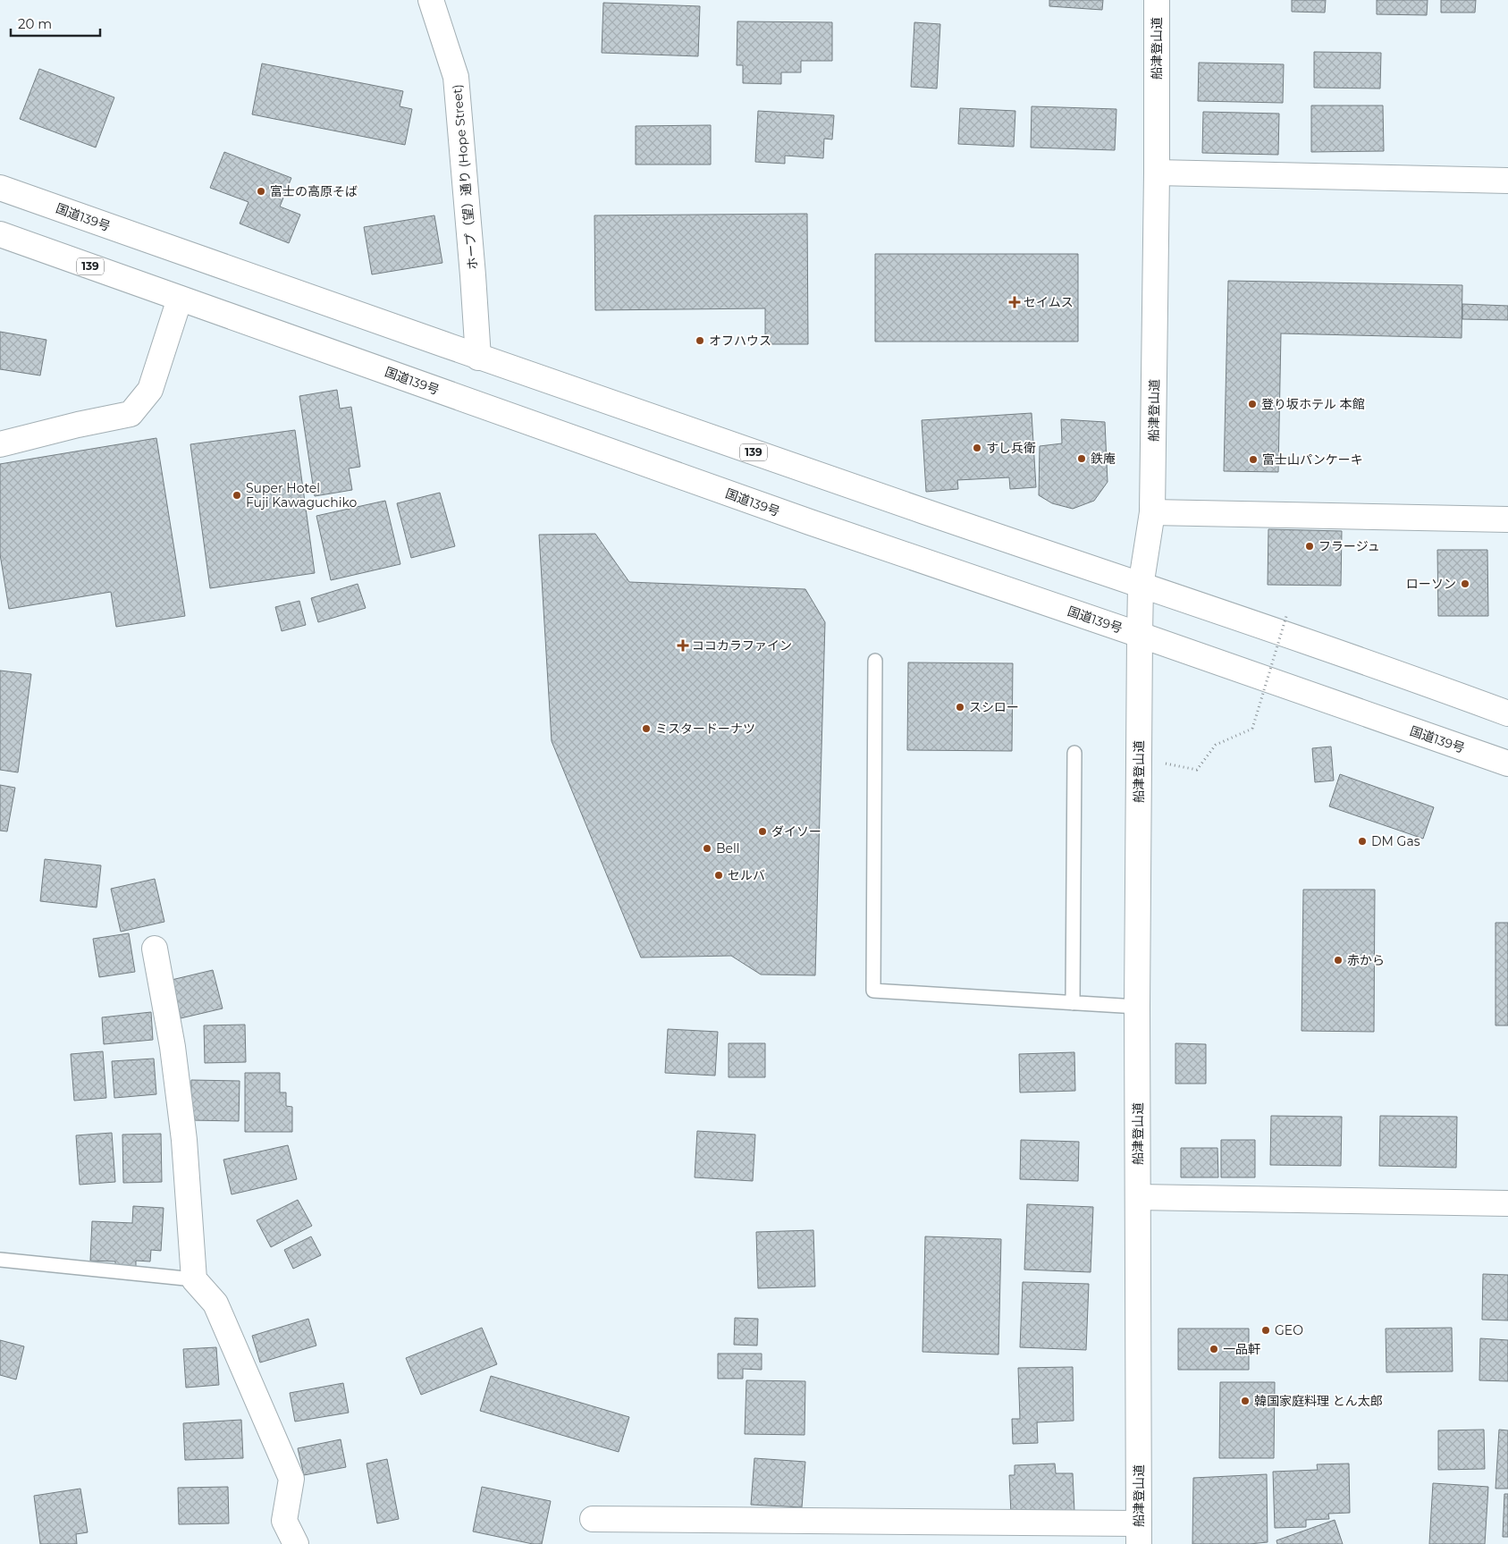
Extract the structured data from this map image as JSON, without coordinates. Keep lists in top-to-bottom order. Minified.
{"streets":{"main road":["船津登山道","ホープ（望）通り (Hope Street)","国道139号","139"]},"crossings":[["船津登山道","国道139号"],["ホープ（望）通り (Hope Street)","国道139号"]],"places":{"other":["富士の高原そば","オフハウス","登り坂ホテル 本館","すし兵衛","鉄庵","富士山パンケーキ","Super Hotel Fuji Kawaguchiko","フラージュ","ローソン","スシロー","ミスタードーナツ","ダイソー","DM Gas","Bell","セルバ","赤から","GEO","一品軒","韓国家庭料理 とん太郎"],"health":["セイムス","ココカラファイン"]},"scale_bar":"20 m"}
